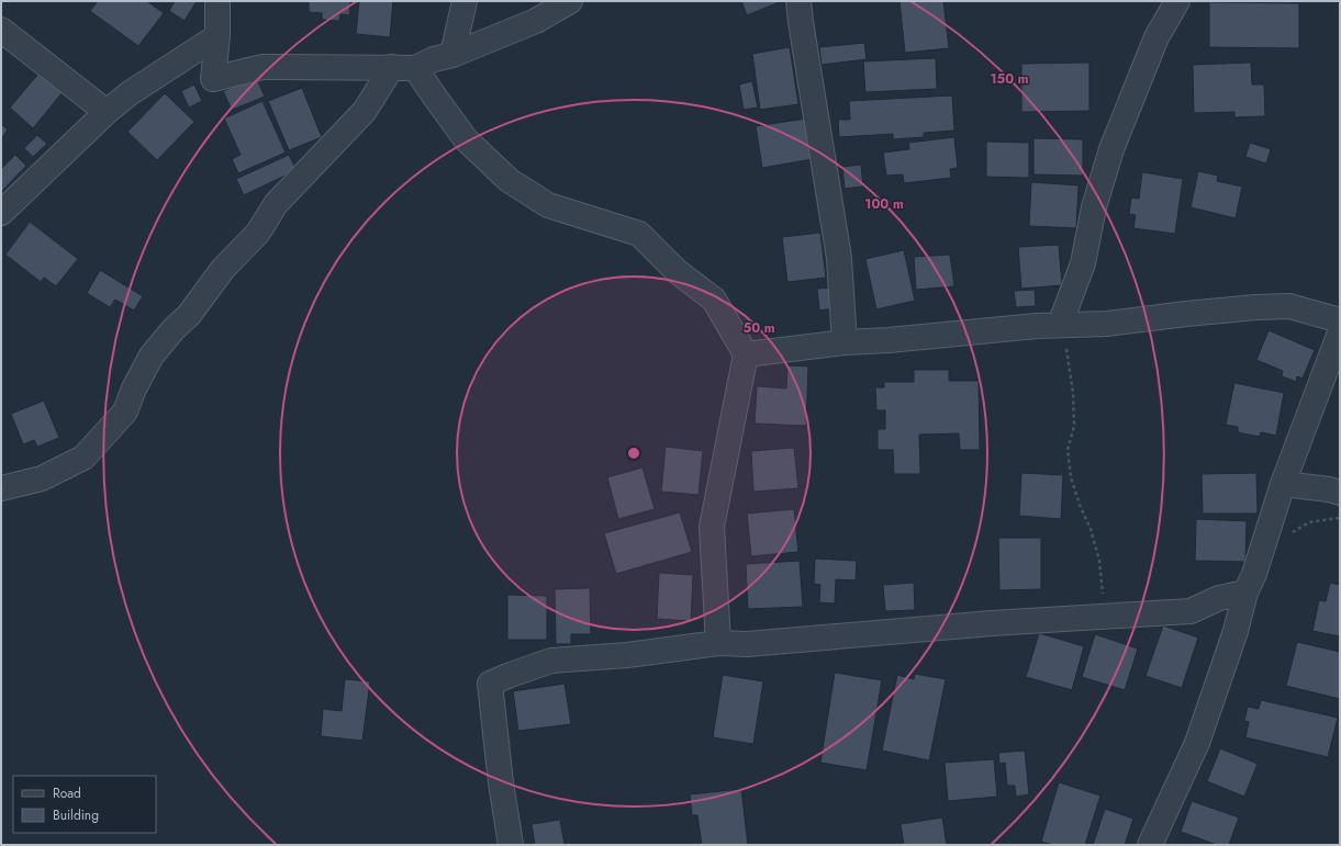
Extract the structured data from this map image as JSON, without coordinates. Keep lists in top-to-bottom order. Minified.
{"legend":["Road","Building"],"rings":["150 m","100 m","50 m"]}
